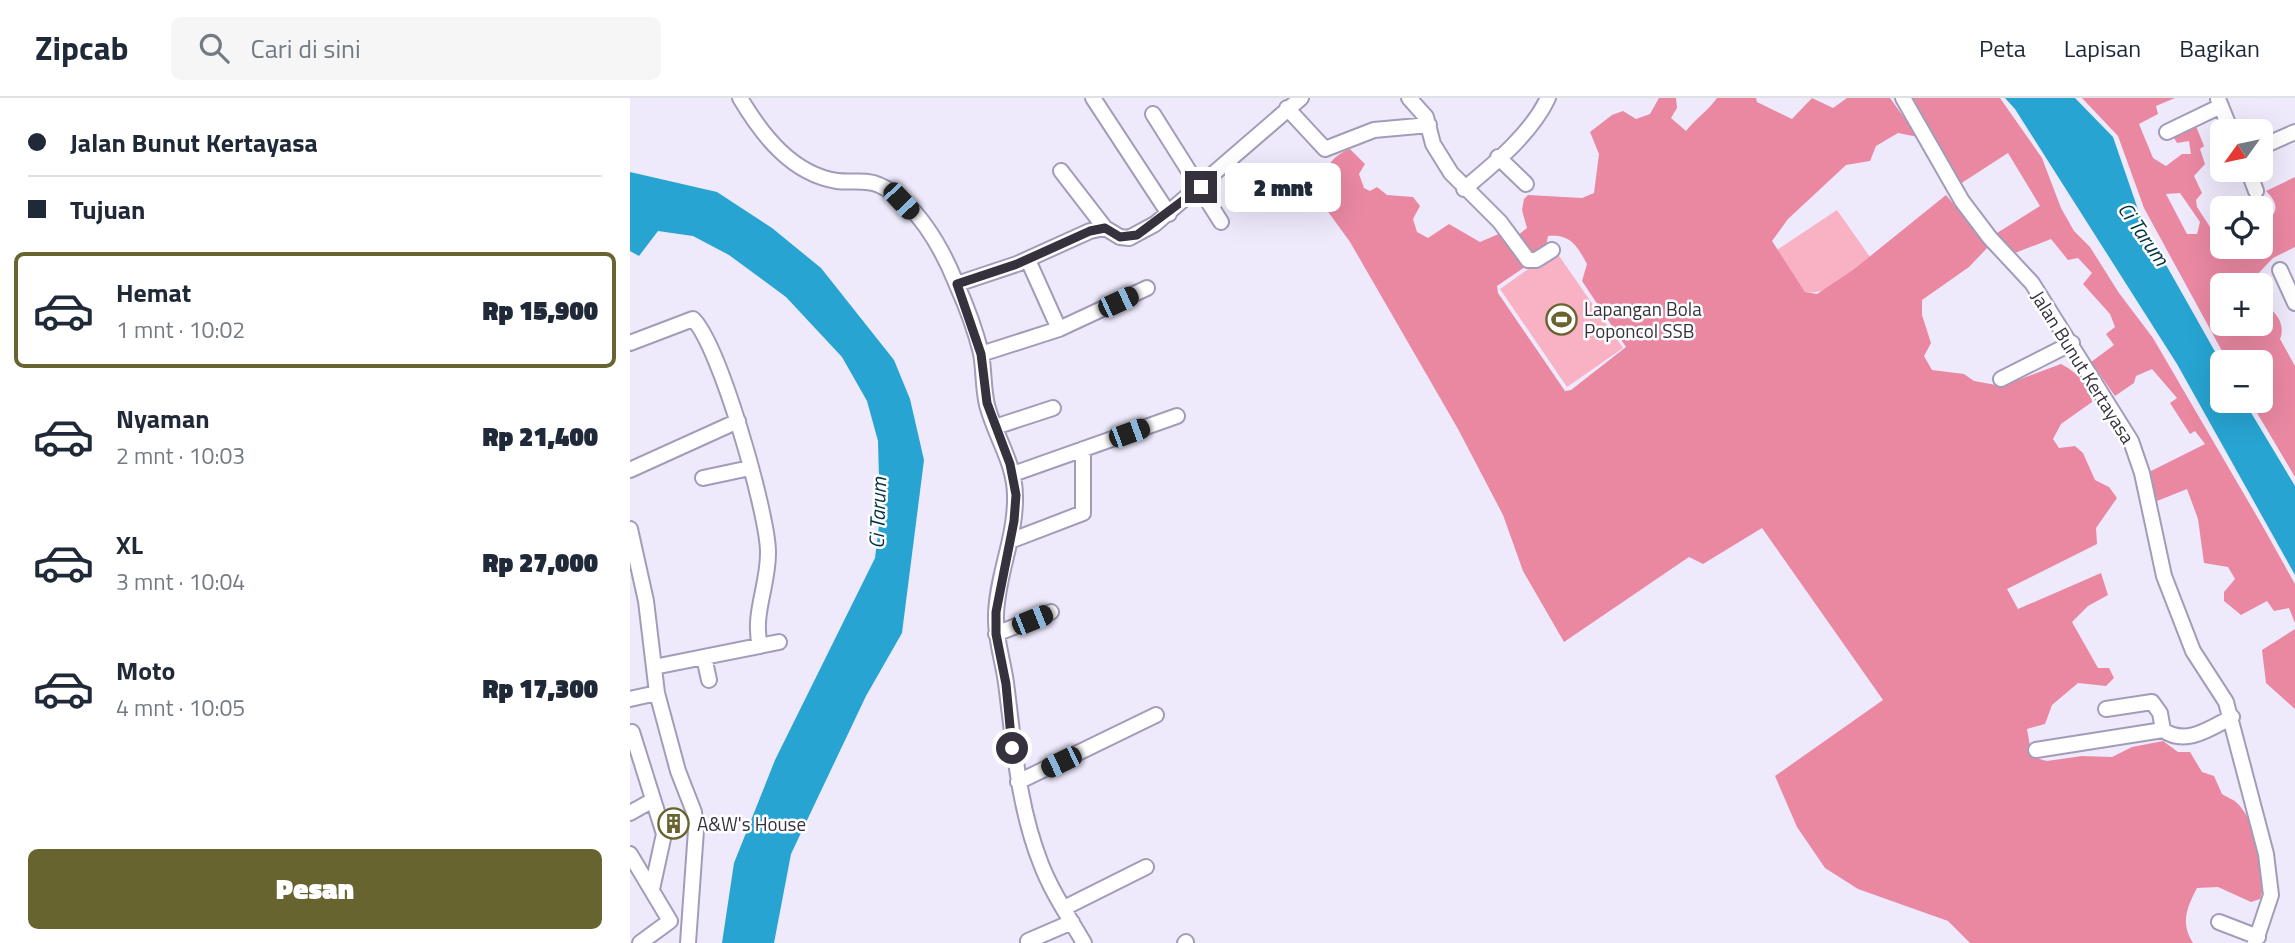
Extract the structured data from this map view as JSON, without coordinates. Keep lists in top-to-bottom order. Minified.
{"streets":{"street":["Jalan Bunut Kertayasa"]},"water":["Ci Tarum"],"places":{"sports":["Lapangan Bola Poponcol SSB"],"building":["A&W's House"]},"north":"bottom left","page":{"header":"Zipcab","search":"Cari di sini","nav":["Peta","Lapisan","Bagikan"],"banner":["Jalan Bunut Kertayasa","Tujuan"],"map_buttons":["+","−"],"bubble":"2 mnt","list":[{"name":"Hemat","note":"1 mnt · 10:02","value":"Rp 15,900"},{"name":"Nyaman","note":"2 mnt · 10:03","value":"Rp 21,400"},{"name":"XL","note":"3 mnt · 10:04","value":"Rp 27,000"},{"name":"Moto","note":"4 mnt · 10:05","value":"Rp 17,300"}],"buttons":"Pesan"}}
